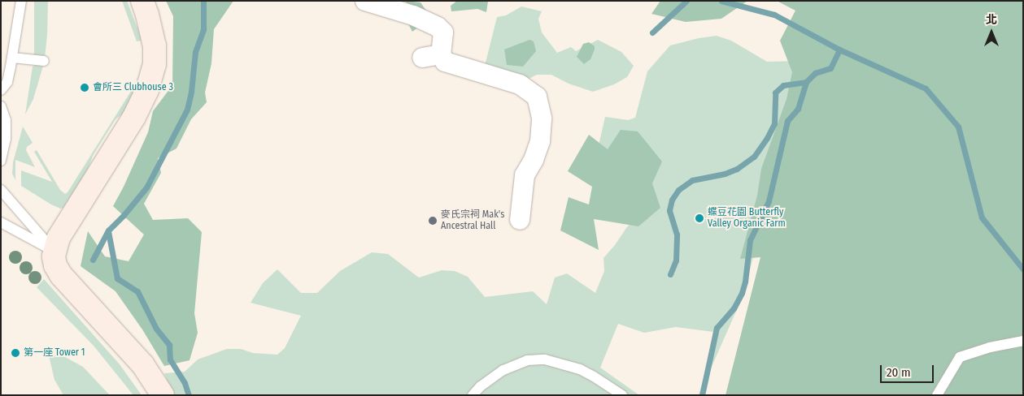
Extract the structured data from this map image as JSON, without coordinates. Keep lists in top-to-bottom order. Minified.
{"places":["會所三 Clubhouse 3","蝶豆花園 Butterfly Valley Organic Farm","麥氏宗祠 Mak's Ancestral Hall","第一座 Tower 1"],"scale_bar":"20 m","north":"top"}
